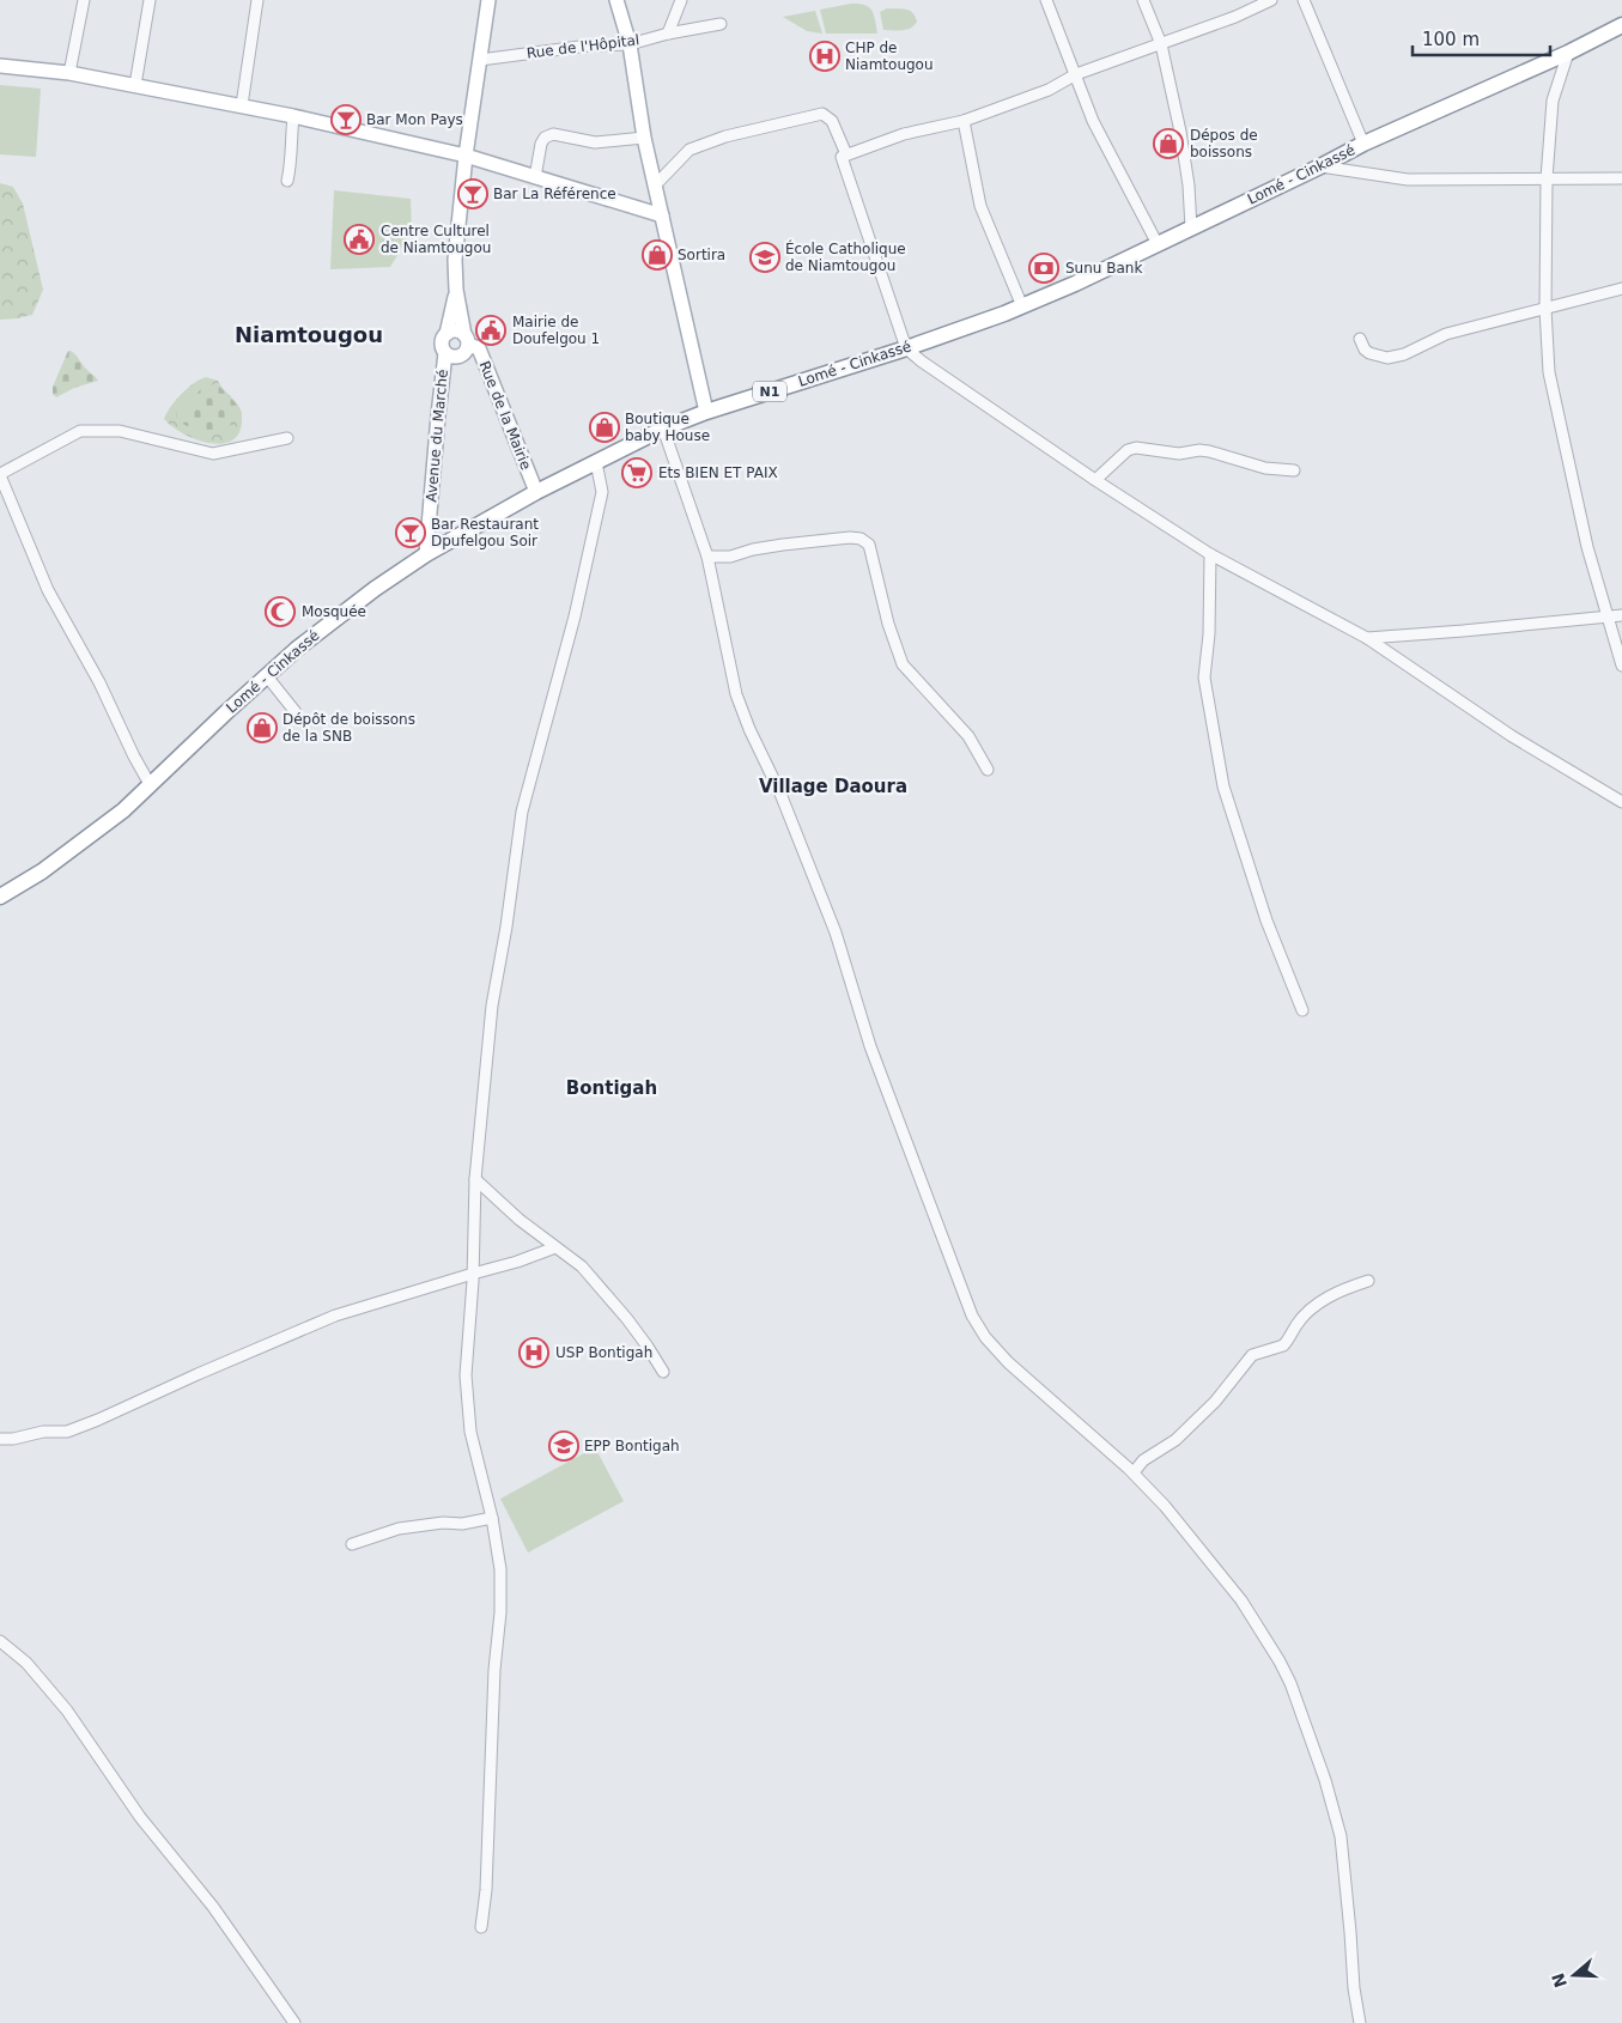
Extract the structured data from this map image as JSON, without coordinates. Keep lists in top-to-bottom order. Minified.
{"streets":{"highway":["Lomé - Cinkassé","N1"],"main road":["Rue de la Mairie","Avenue du Marché"],"street":["Rue de l'Hôpital"]},"crossings":[["Lomé - Cinkassé","Rue de la Mairie"],["Lomé - Cinkassé","Avenue du Marché"],["Rue de la Mairie","Avenue du Marché"]],"districts":["Niamtougou","Village Daoura","Bontigah"],"places":{"hospital":["CHP de Niamtougou","USP Bontigah"],"bar":["Bar Mon Pays","Bar La Référence","Bar Restaurant Dpufelgou Soir"],"shop":["Dépos de boissons","Sortira","Boutique baby House","Dépôt de boissons de la SNB"],"public building":["Centre Culturel de Niamtougou","Mairie de Doufelgou 1"],"school or university":["École Catholique de Niamtougou","EPP Bontigah"],"bank":["Sunu Bank"],"supermarket":["Ets BIEN ET PAIX"],"mosque":["Mosquée"]},"scale_bar":"100 m","north":"left"}
